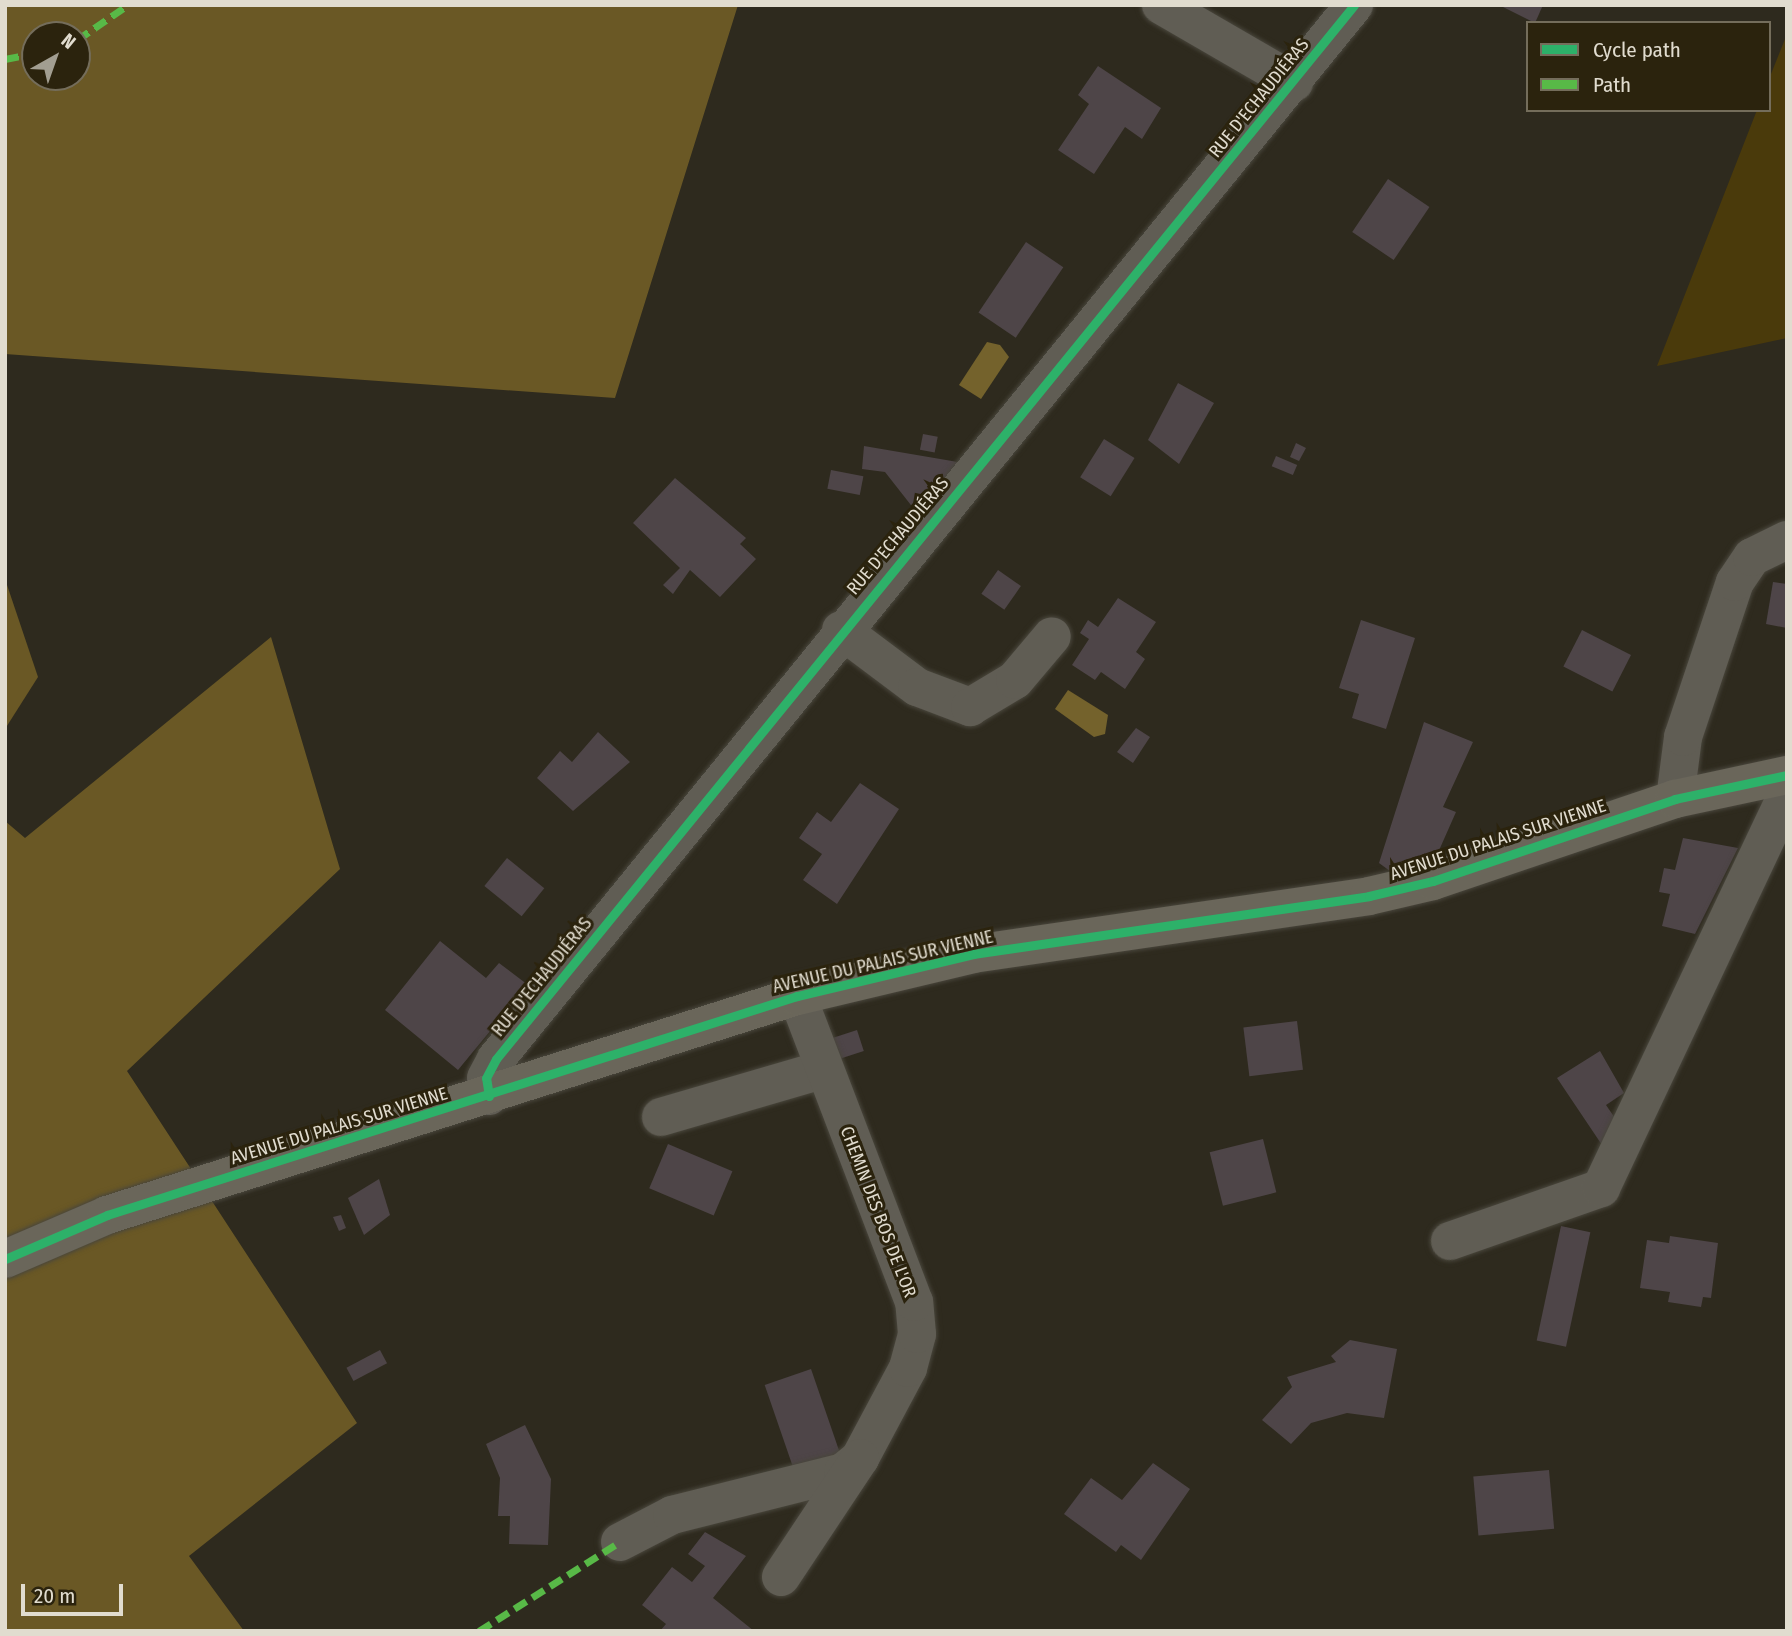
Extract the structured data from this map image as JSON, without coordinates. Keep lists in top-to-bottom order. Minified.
{"streets":{"main road":["AVENUE DU PALAIS SUR VIENNE"],"street":["RUE D'ECHAUDIÉRAS","CHEMIN DES BOS DE L'OR"]},"crossings":[["RUE D'ECHAUDIÉRAS","AVENUE DU PALAIS SUR VIENNE"],["AVENUE DU PALAIS SUR VIENNE","CHEMIN DES BOS DE L'OR"]],"legend":["Cycle path","Path"],"scale_bar":"20 m","north":"top right"}
